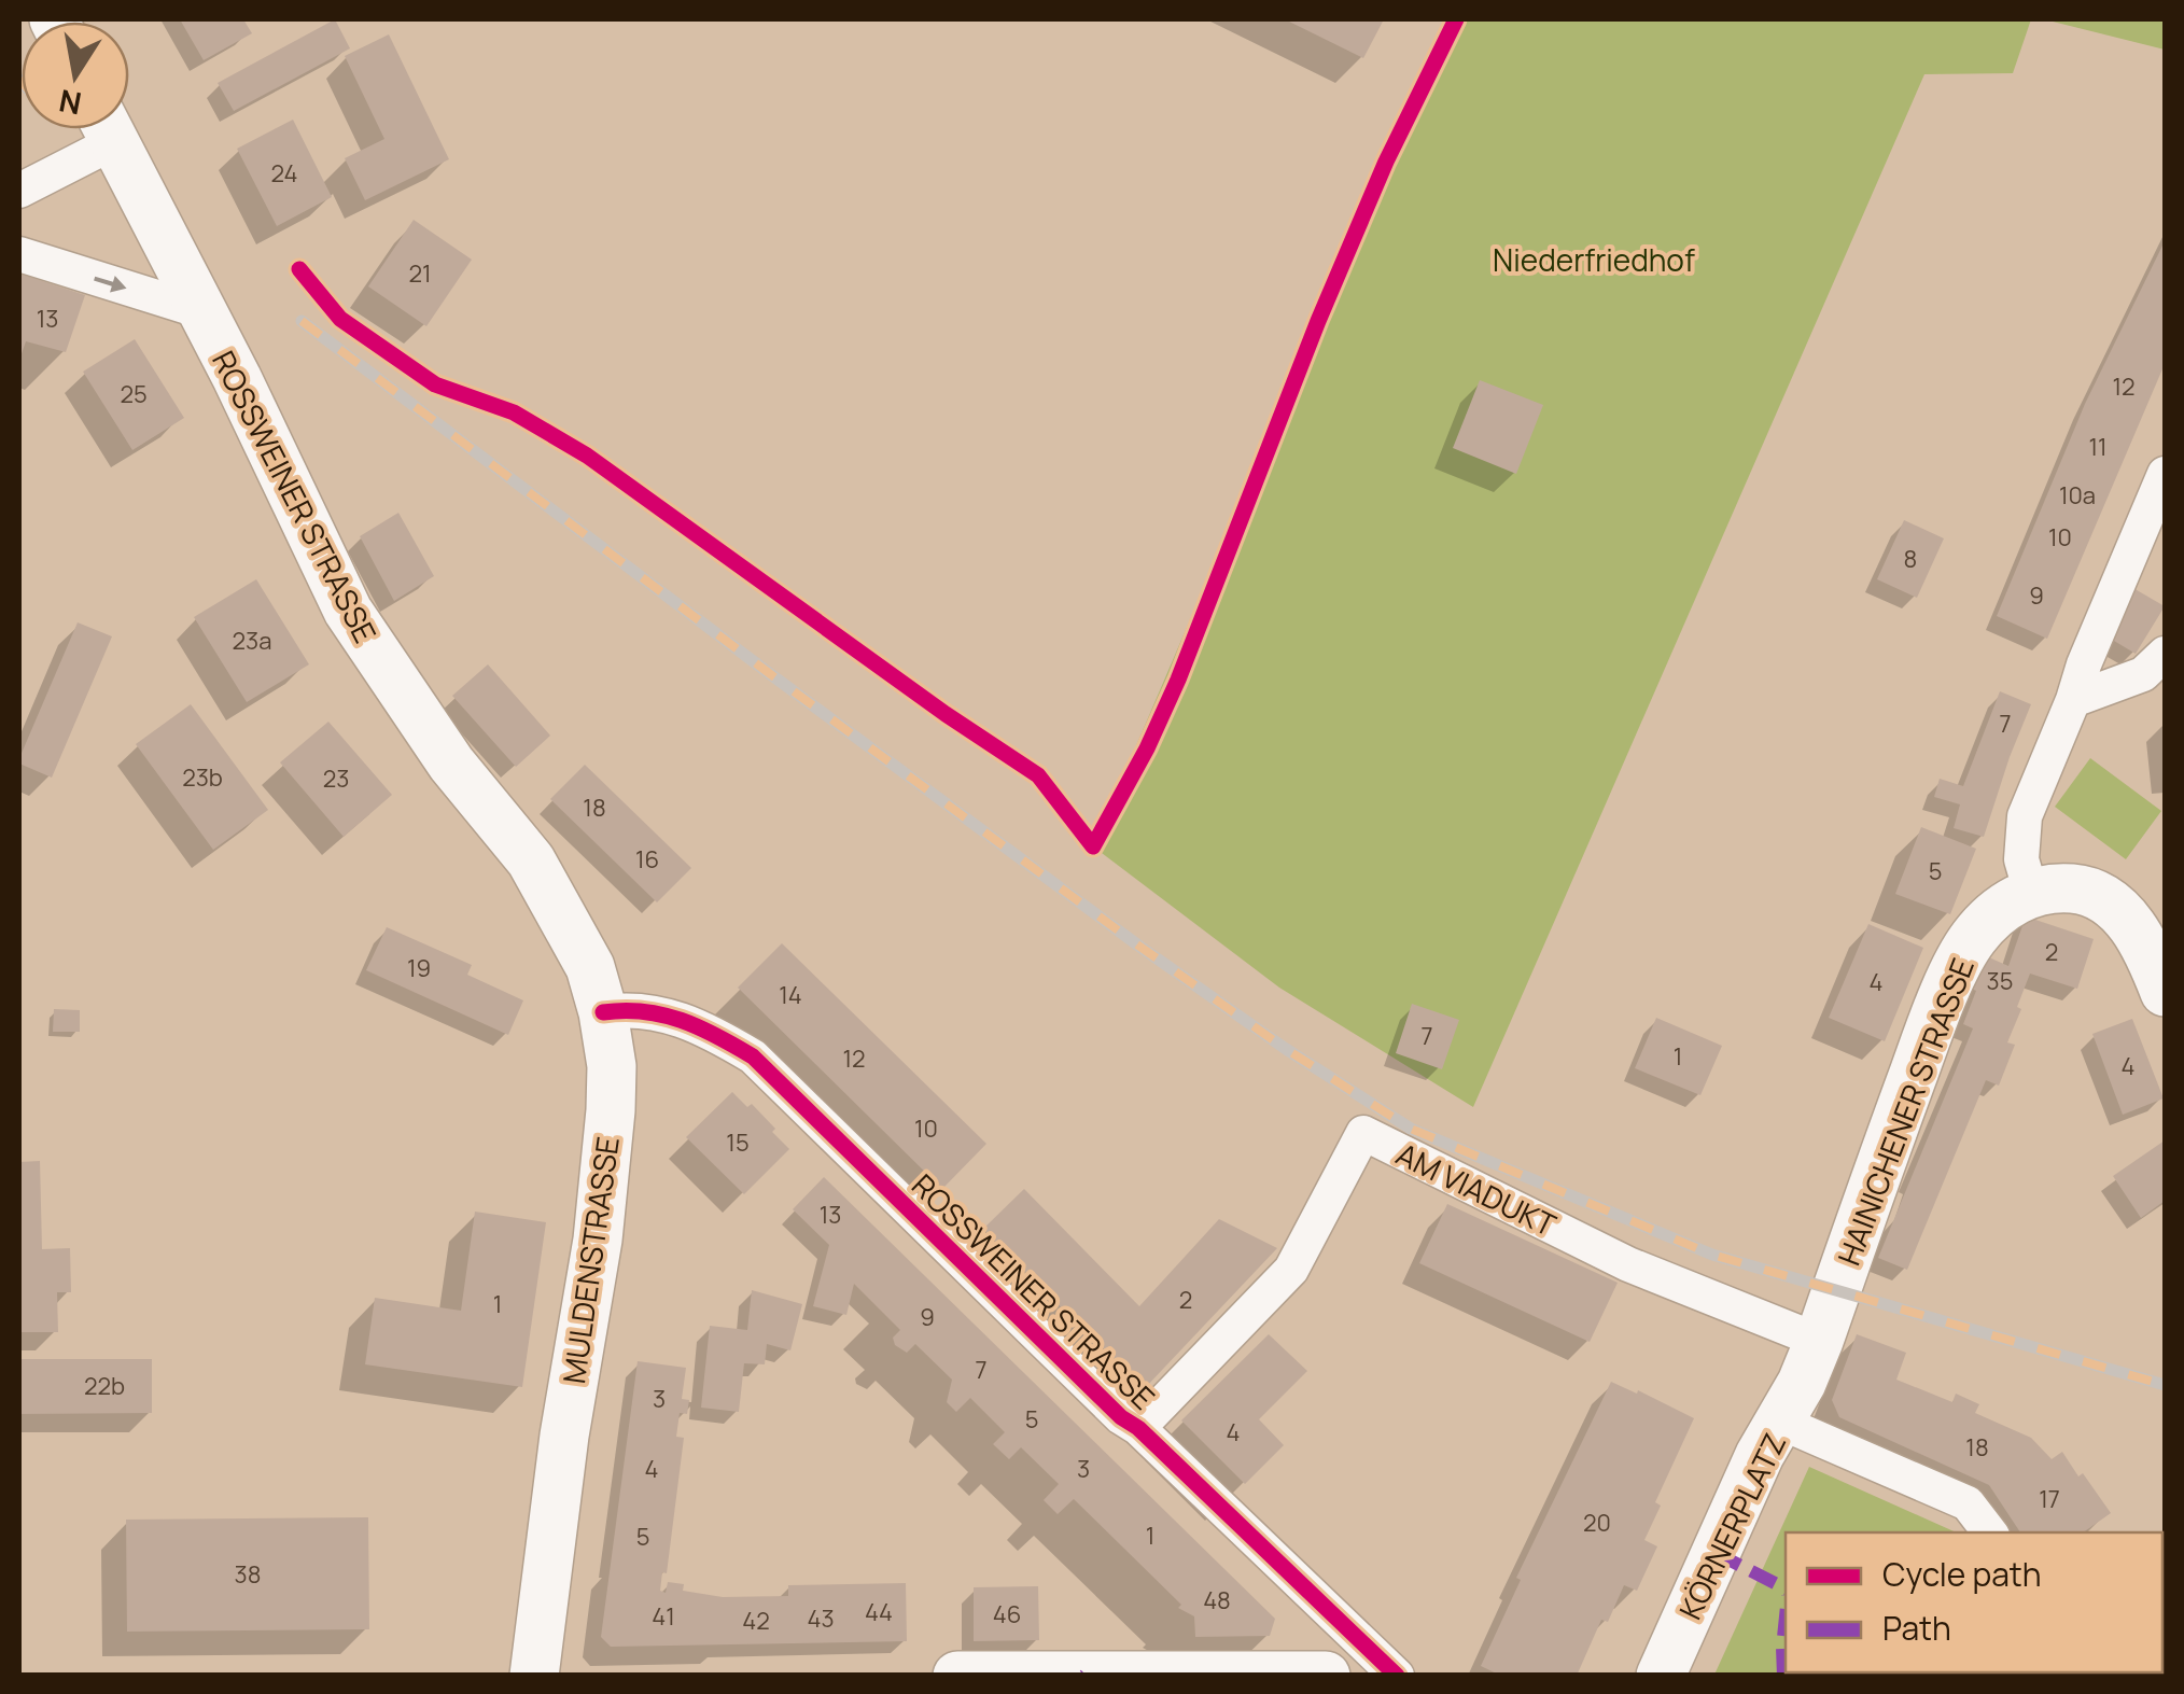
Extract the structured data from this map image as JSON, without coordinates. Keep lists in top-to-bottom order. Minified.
{"streets":{"main road":["ROSSWEINER STRASSE","HAINICHENER STRASSE","MULDENSTRASSE","KÖRNERPLATZ"],"street":["AM VIADUKT"]},"crossings":[["ROSSWEINER STRASSE","AM VIADUKT"],["ROSSWEINER STRASSE","MULDENSTRASSE"],["HAINICHENER STRASSE","AM VIADUKT"],["HAINICHENER STRASSE","KÖRNERPLATZ"]],"parks":["Niederfriedhof"],"house_numbers":["24","21","13","12","25","11","10a","10","8","9","23a","7","23b","23","18","16","5","2","19","35","4","14","7","1","12","4","10","15","13","2","1","9","7","22b","3","5","4","18","4","3","17","20","1","5","38","48","44","46","41","43","42"],"legend":["Cycle path","Path"],"north":"bottom"}
